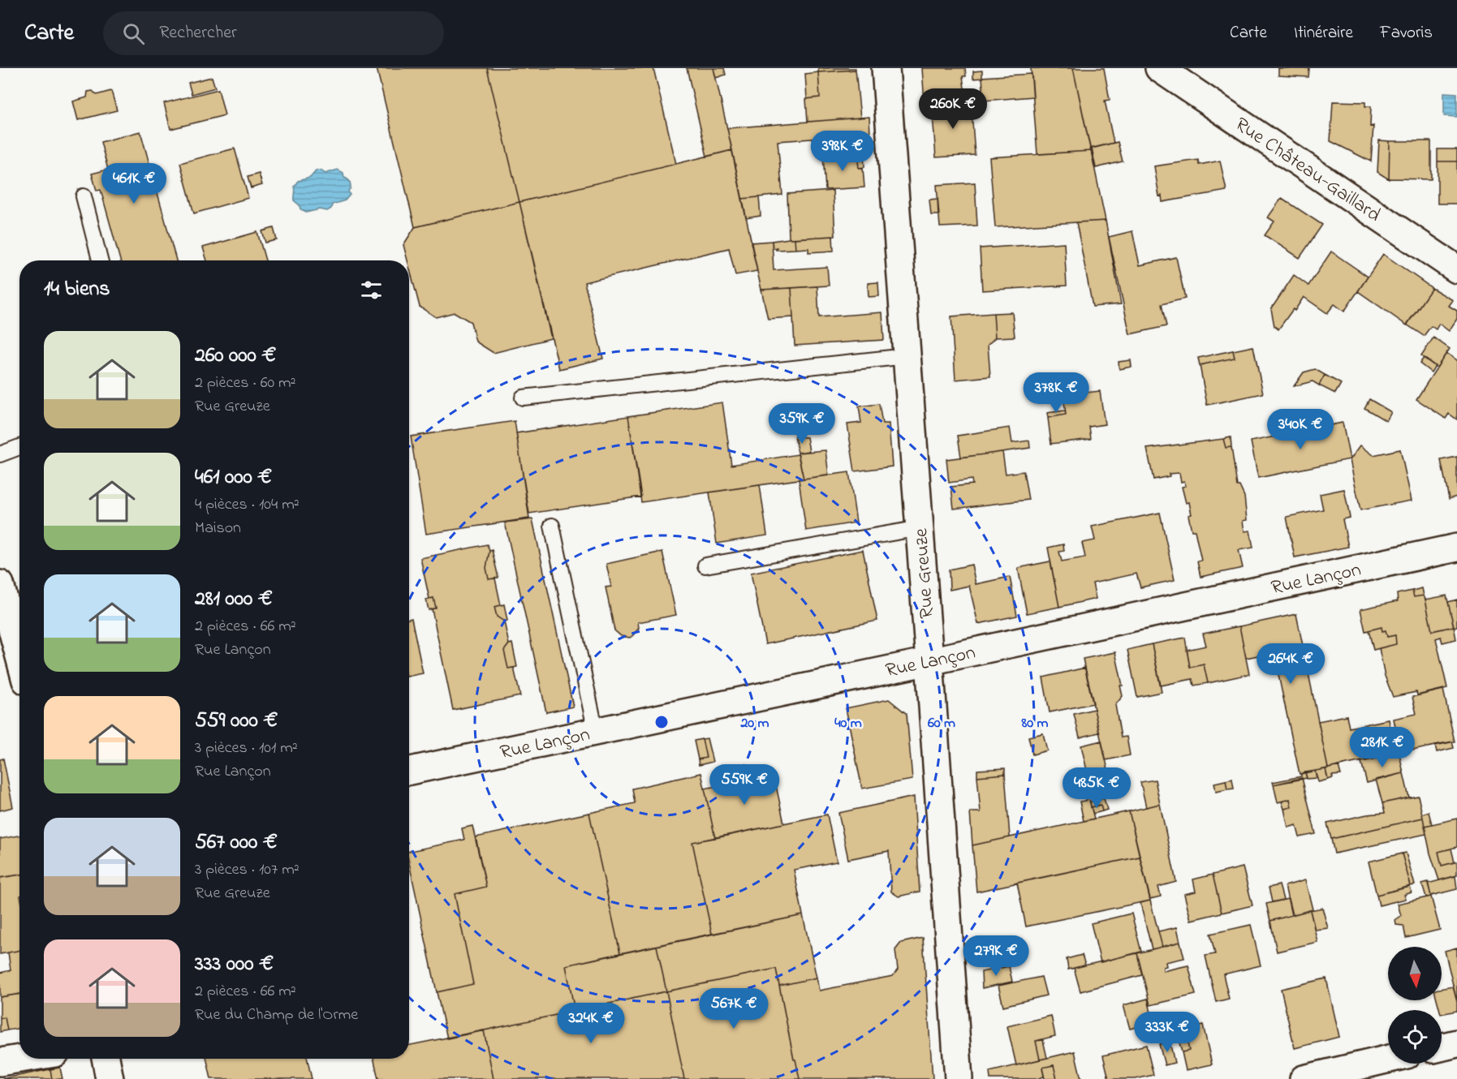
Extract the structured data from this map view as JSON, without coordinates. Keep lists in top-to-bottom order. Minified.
{"streets":{"street":["Rue Château-Gaillard","Rue Greuze","Rue Lançon"]},"crossings":[["Rue Greuze","Rue Lançon"]],"north":"bottom","page":{"header":"Carte","search":"Rechercher","nav":["Carte","Itinéraire","Favoris"],"price":["260K €","398K €","461K €","378K €","359K €","340K €","264K €","281K €","559K €","485K €","279K €","567K €","324K €","333K €"],"heading":"14 biens","list":[{"name":"260 000 €","note":"2 pièces · 60 m² · Rue Greuze"},{"name":"461 000 €","note":"4 pièces · 104 m² · Maison"},{"name":"281 000 €","note":"2 pièces · 66 m² · Rue Lançon"},{"name":"559 000 €","note":"3 pièces · 101 m² · Rue Lançon"},{"name":"567 000 €","note":"3 pièces · 107 m² · Rue Greuze"},{"name":"333 000 €","note":"2 pièces · 66 m² · Rue du Champ de l'Orme"}]},"rings":["20 m","40 m","60 m","80 m"]}
